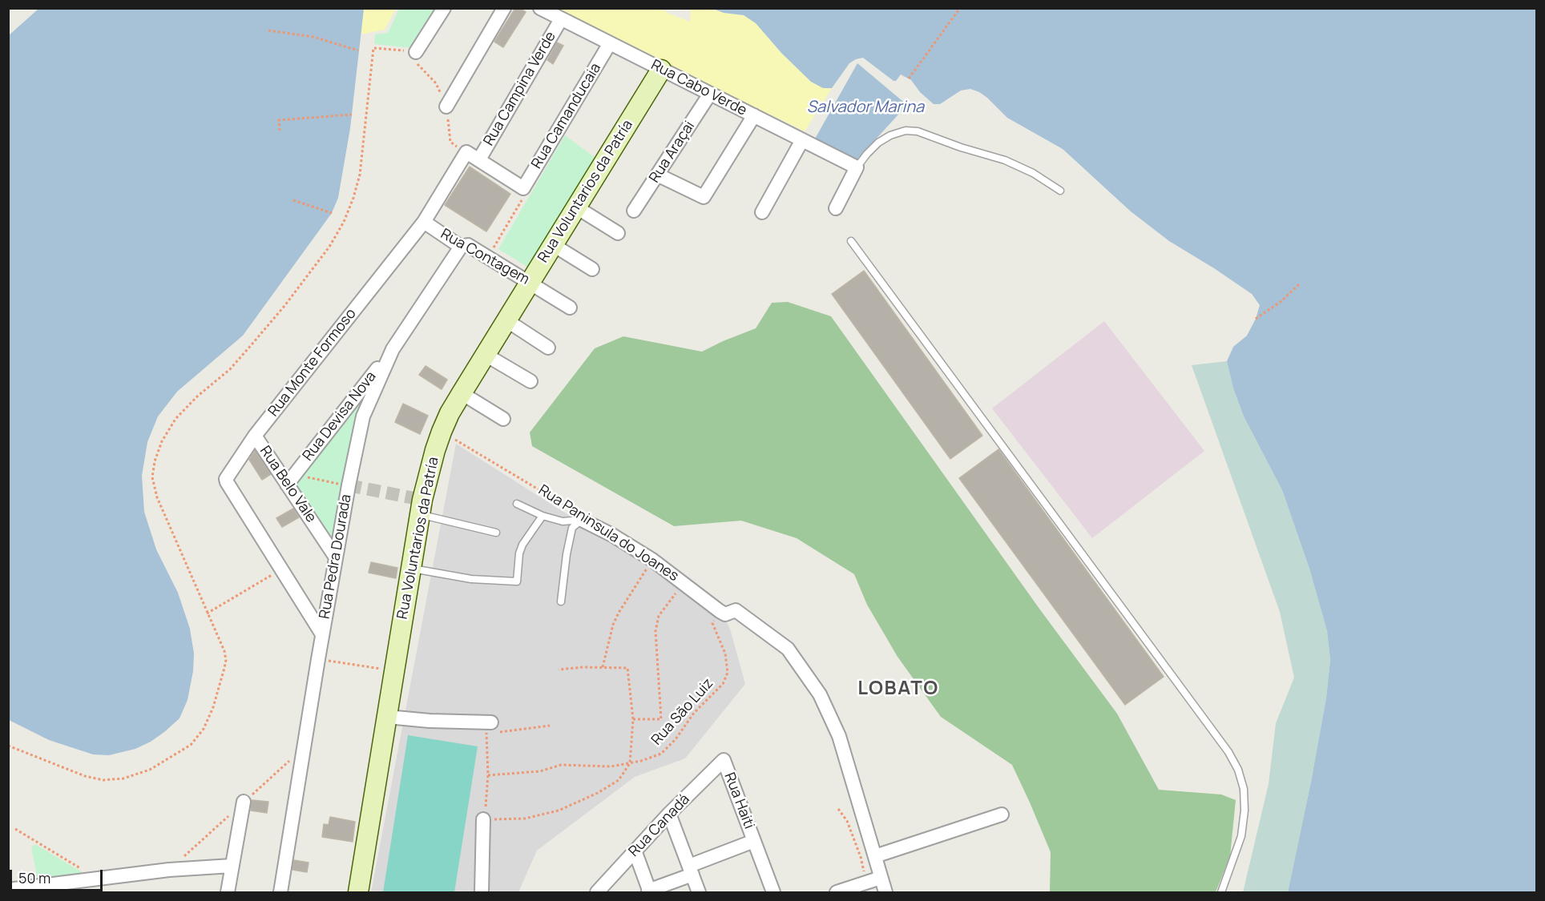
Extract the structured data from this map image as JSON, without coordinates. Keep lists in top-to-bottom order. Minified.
{"streets":{"street":["Rua Cabo Verde","Rua Campina Verde","Rua Camanducaia","Rua Araçai","Rua Voluntarios da Patría","Rua Contagem","Rua Monte Formoso","Rua Devisa Nova","Rua Belo Vale","Rua Paninsula do Joanes","Rua Pedra Dourada","Rua Haiti","Rua Canadá"],"path":["Rua São Luiz"]},"crossings":[["Rua Cabo Verde","Rua Campina Verde"],["Rua Cabo Verde","Rua Camanducaia"],["Rua Cabo Verde","Rua Araçai"],["Rua Cabo Verde","Rua Voluntarios da Patría"],["Rua Campina Verde","Rua Monte Formoso"],["Rua Voluntarios da Patría","Rua Contagem"],["Rua Voluntarios da Patría","Rua Paninsula do Joanes"],["Rua Contagem","Rua Monte Formoso"],["Rua Contagem","Rua Pedra Dourada"],["Rua Monte Formoso","Rua Belo Vale"],["Rua Monte Formoso","Rua Pedra Dourada"],["Rua Devisa Nova","Rua Belo Vale"],["Rua Devisa Nova","Rua Pedra Dourada"],["Rua Belo Vale","Rua Pedra Dourada"],["Rua Paninsula do Joanes","Rua São Luiz"],["Rua Haiti","Rua Canadá"]],"districts":["LOBATO"],"water":["Salvador Marina"],"scale_bar":"50 m"}
